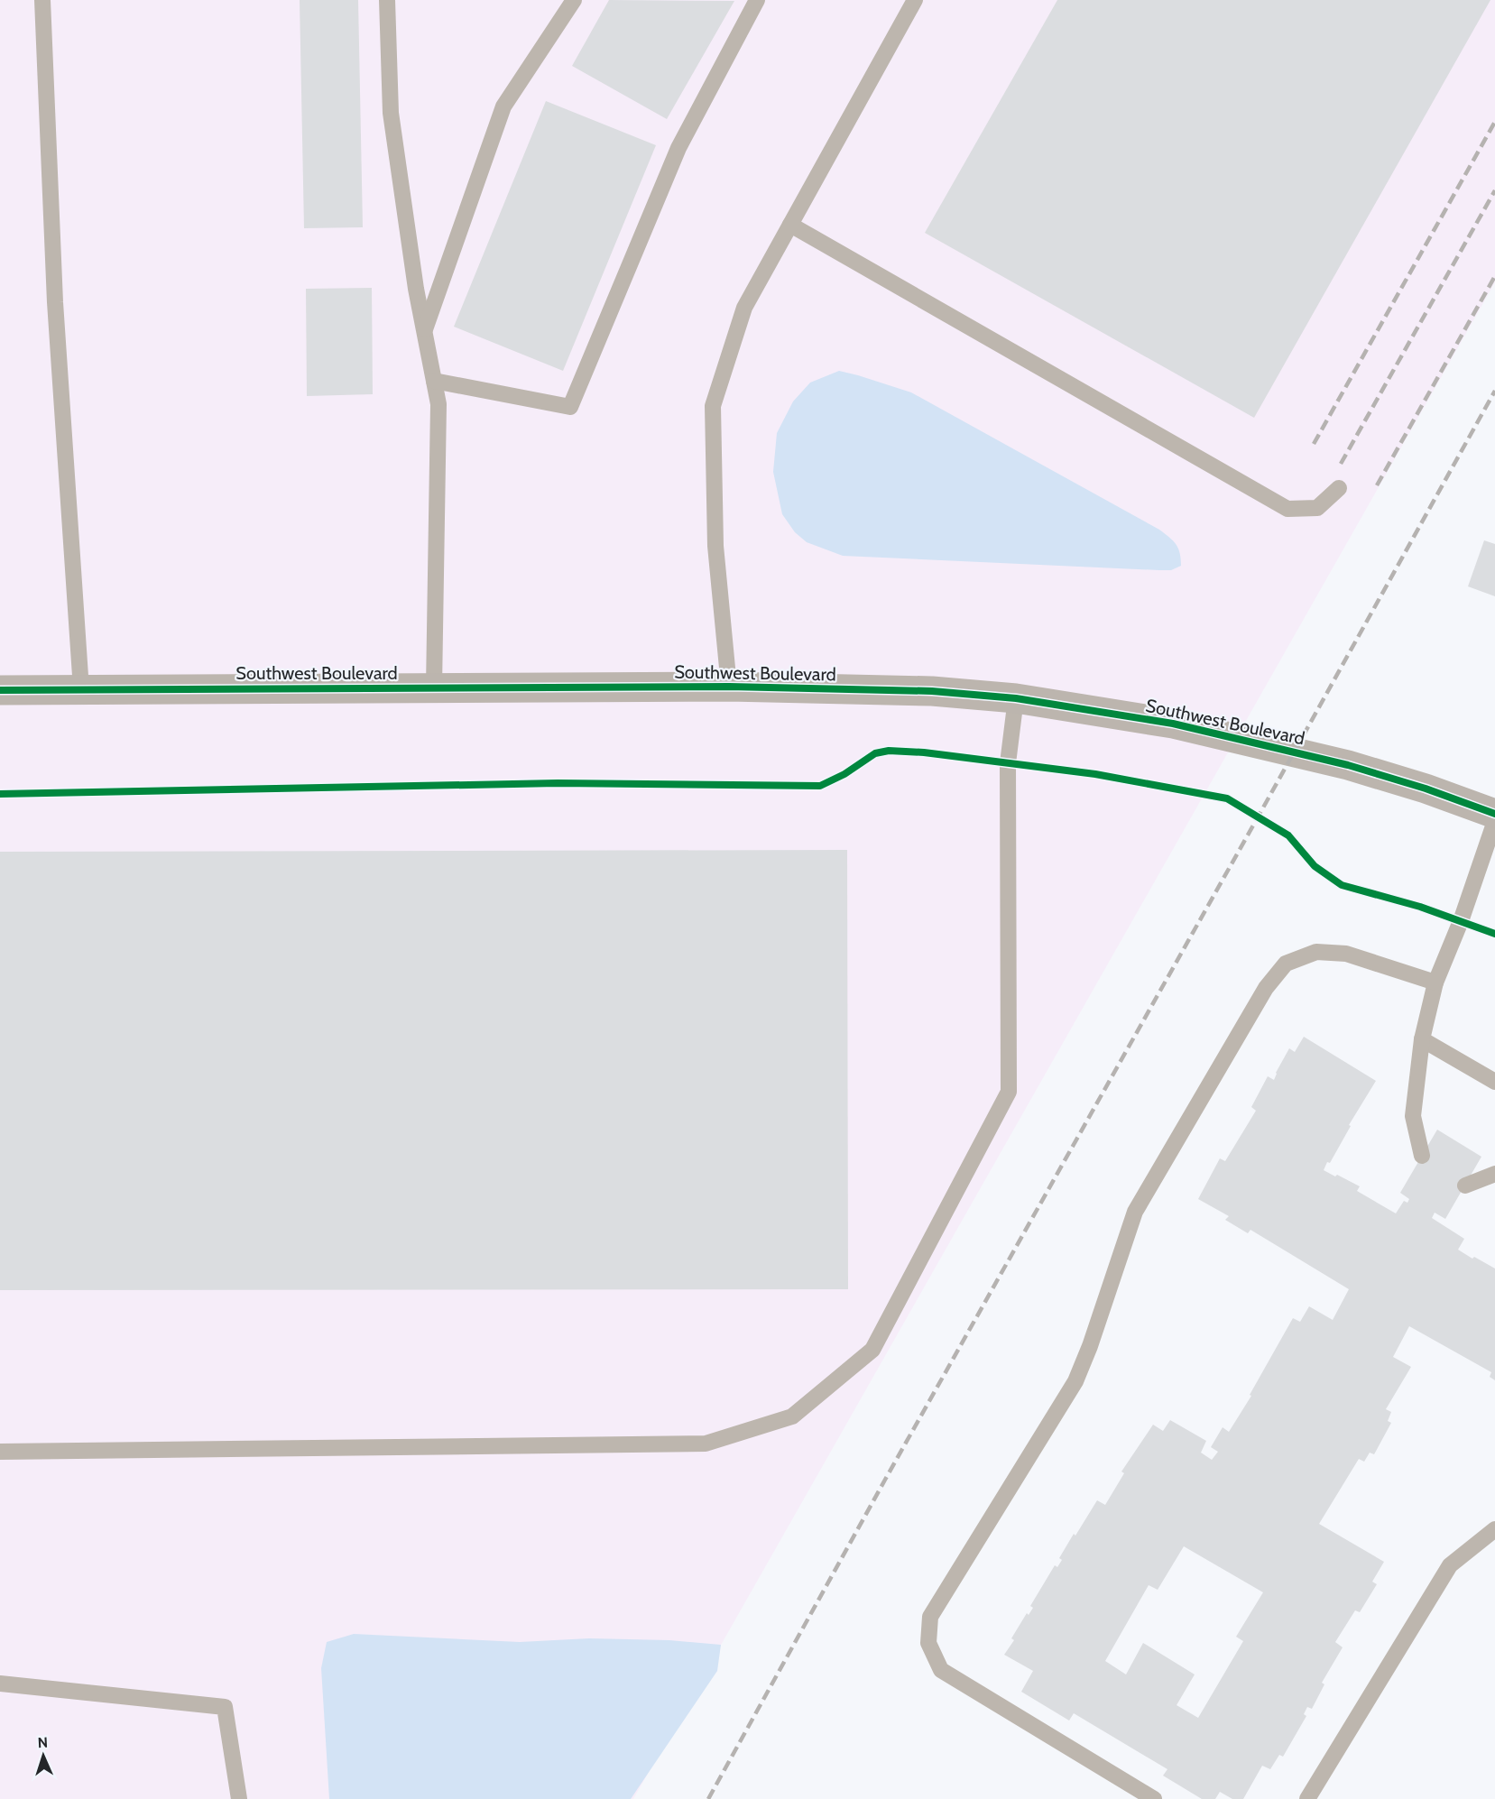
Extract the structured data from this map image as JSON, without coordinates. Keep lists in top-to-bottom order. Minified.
{"streets":{"street":["Southwest Boulevard"]},"north":"top"}
